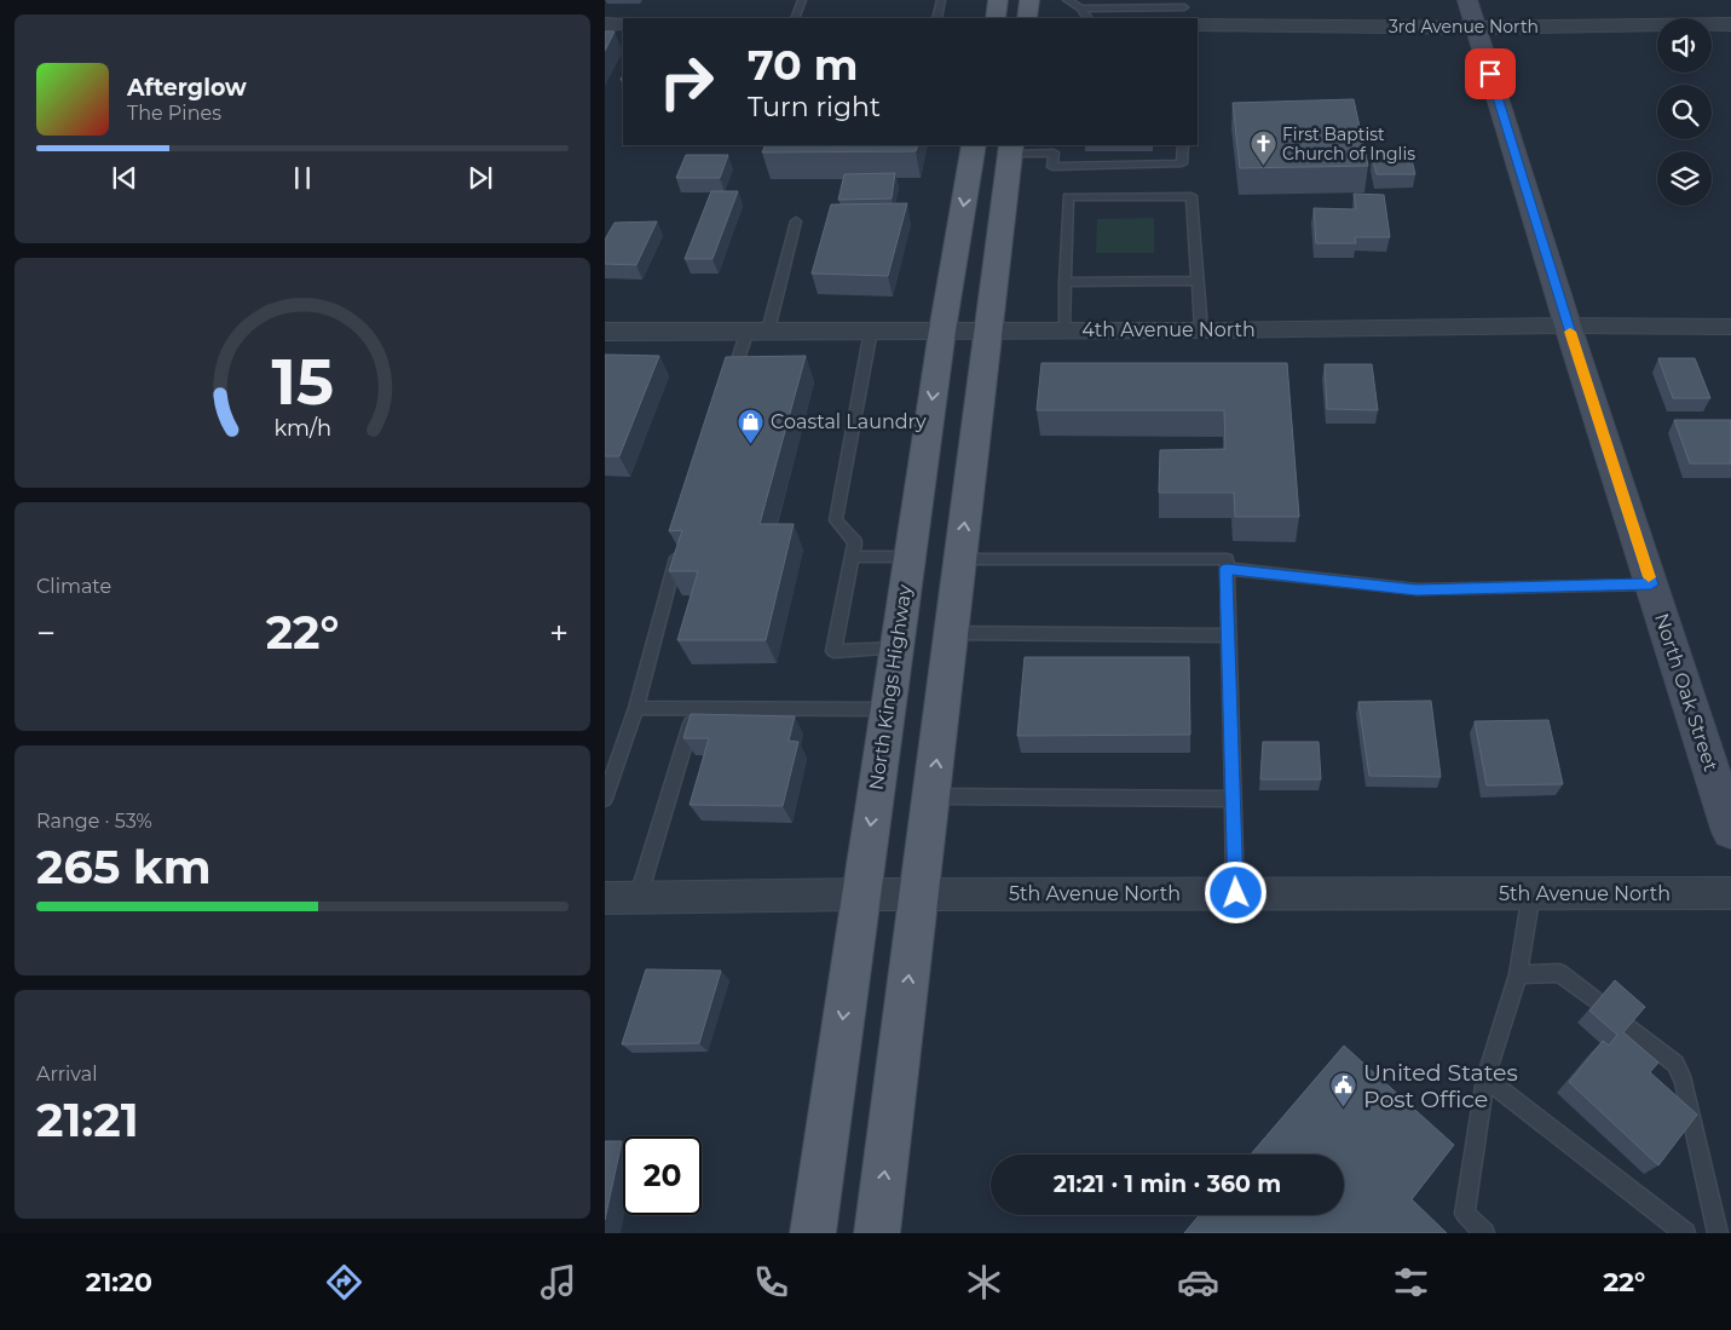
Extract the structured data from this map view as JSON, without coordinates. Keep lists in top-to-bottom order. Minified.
{"streets":{"main road":["North Kings Highway"],"street":["3rd Avenue North","4th Avenue North","North Oak Street","5th Avenue North"]},"crossings":[["3rd Avenue North","North Oak Street"],["4th Avenue North","North Kings Highway"],["4th Avenue North","North Oak Street"],["North Kings Highway","5th Avenue North"]],"places":{"church":["First Baptist Church of Inglis"],"shop":["Coastal Laundry"],"public building":["United States Post Office"]},"page":{"turn":["70 m","Turn right"],"song":["Afterglow","The Pines"],"tile":["Climate",["Range · 53%","265 km"],["Arrival","21:21"]],"heat":["−","22°","+"],"limit":"20","trip":"21:21 · 1 min · 360 m","tabs":["21:20","22°"],"gauge":["15","km/h"]}}
